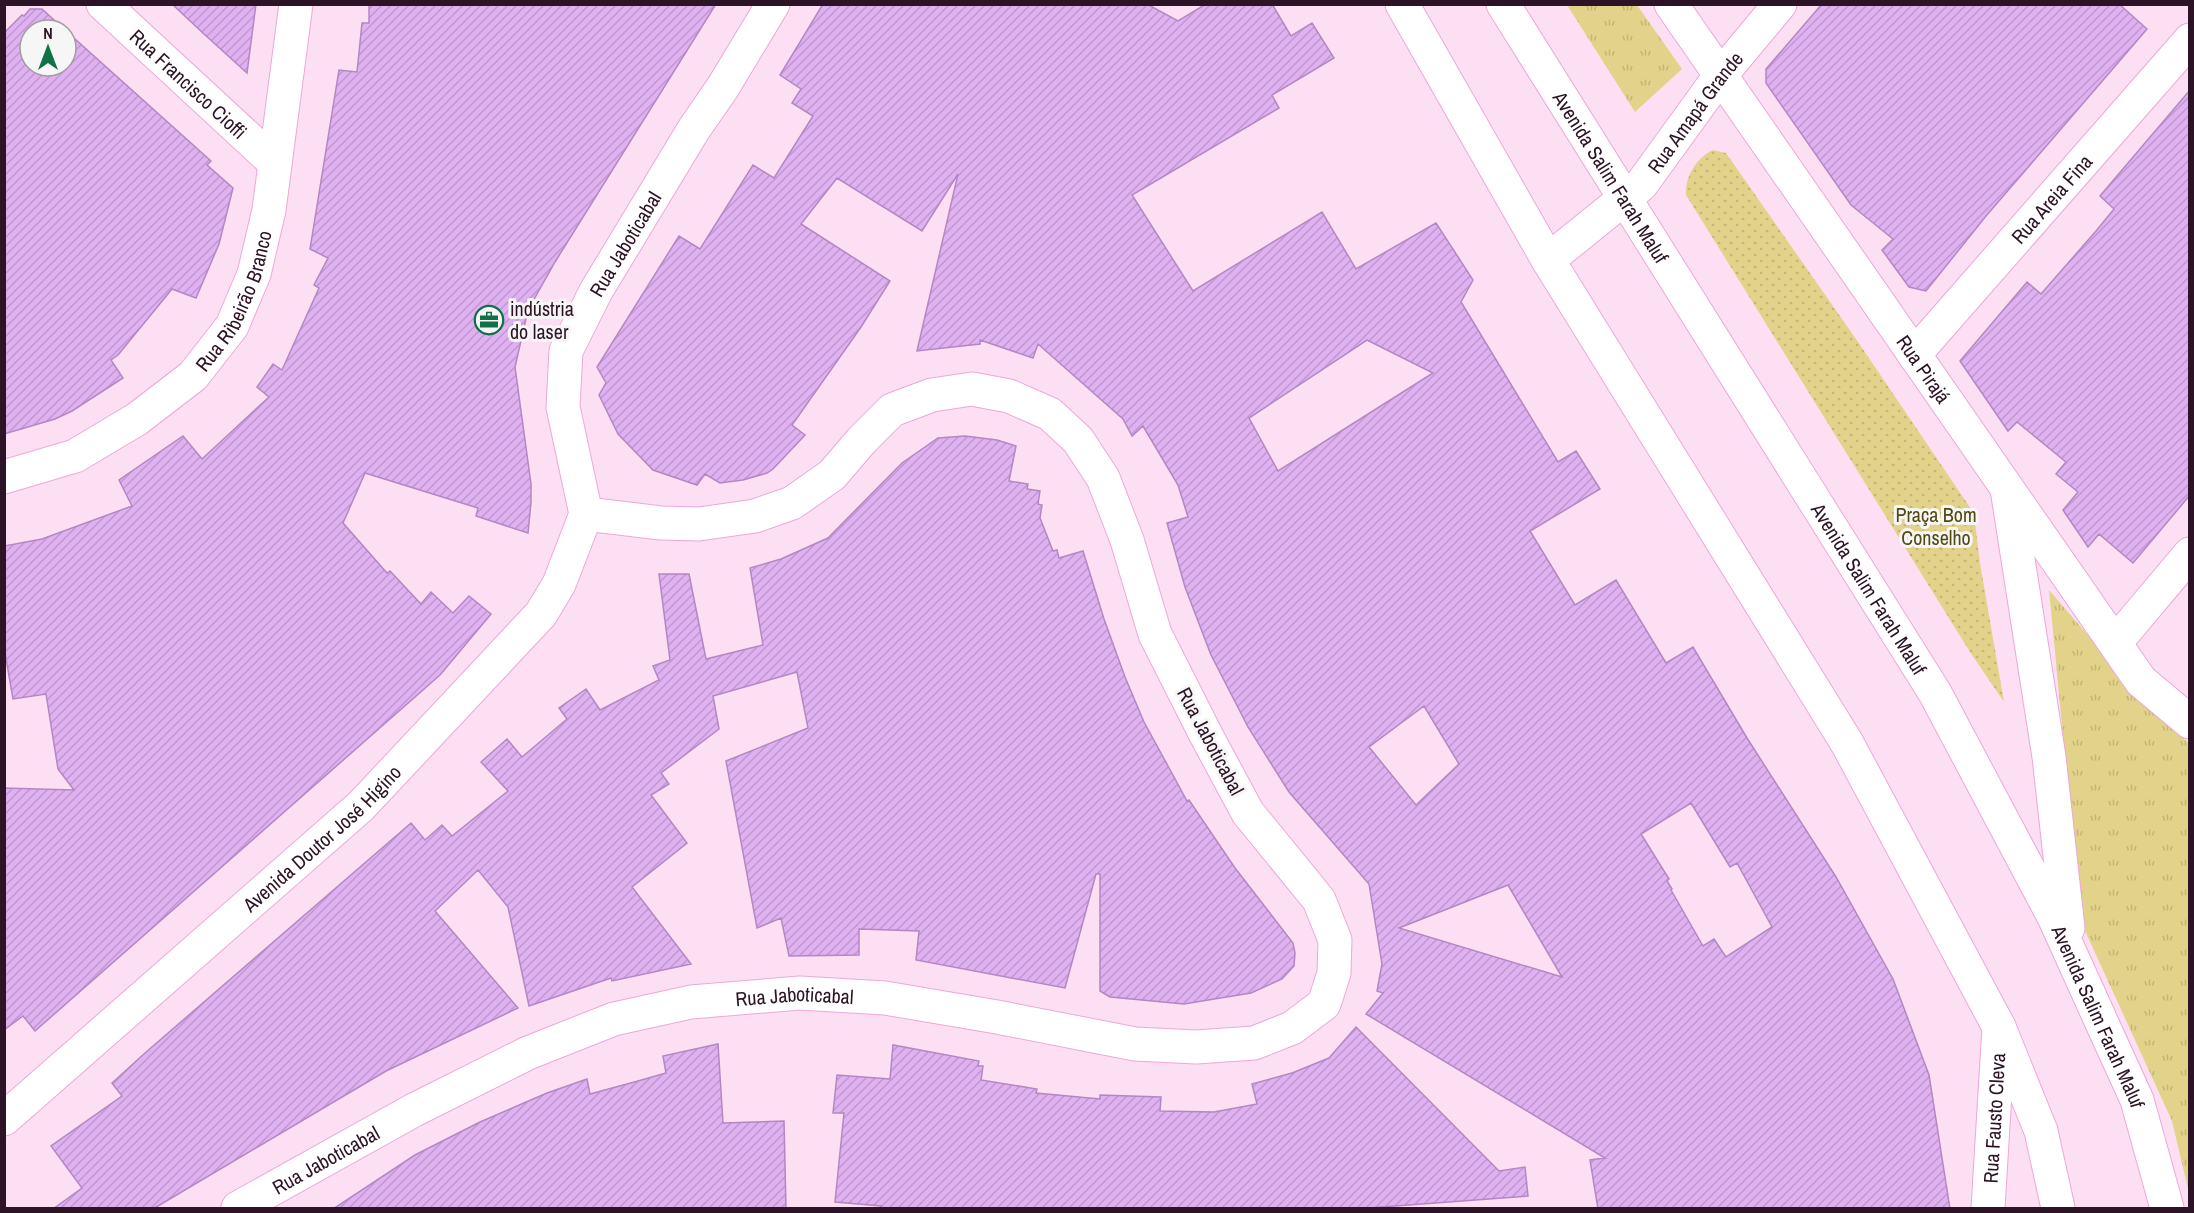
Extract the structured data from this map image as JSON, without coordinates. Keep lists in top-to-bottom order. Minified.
{"streets":{"main road":["Rua Francisco Cioffi","Rua Amapá Grande","Avenida Salim Farah Maluf","Rua Areia Fina","Rua Jaboticabal","Rua Ribeirão Branco","Rua Pirajá","Avenida Doutor José Higino","Rua Fausto Cleva"]},"crossings":[["Rua Francisco Cioffi","Rua Ribeirão Branco"],["Rua Amapá Grande","Avenida Salim Farah Maluf"],["Rua Amapá Grande","Rua Pirajá"],["Rua Areia Fina","Rua Pirajá"],["Rua Jaboticabal","Avenida Doutor José Higino"]],"parks":["Praça Bom Conselho"],"places":{"office":["indústria do laser"]},"north":"top"}
